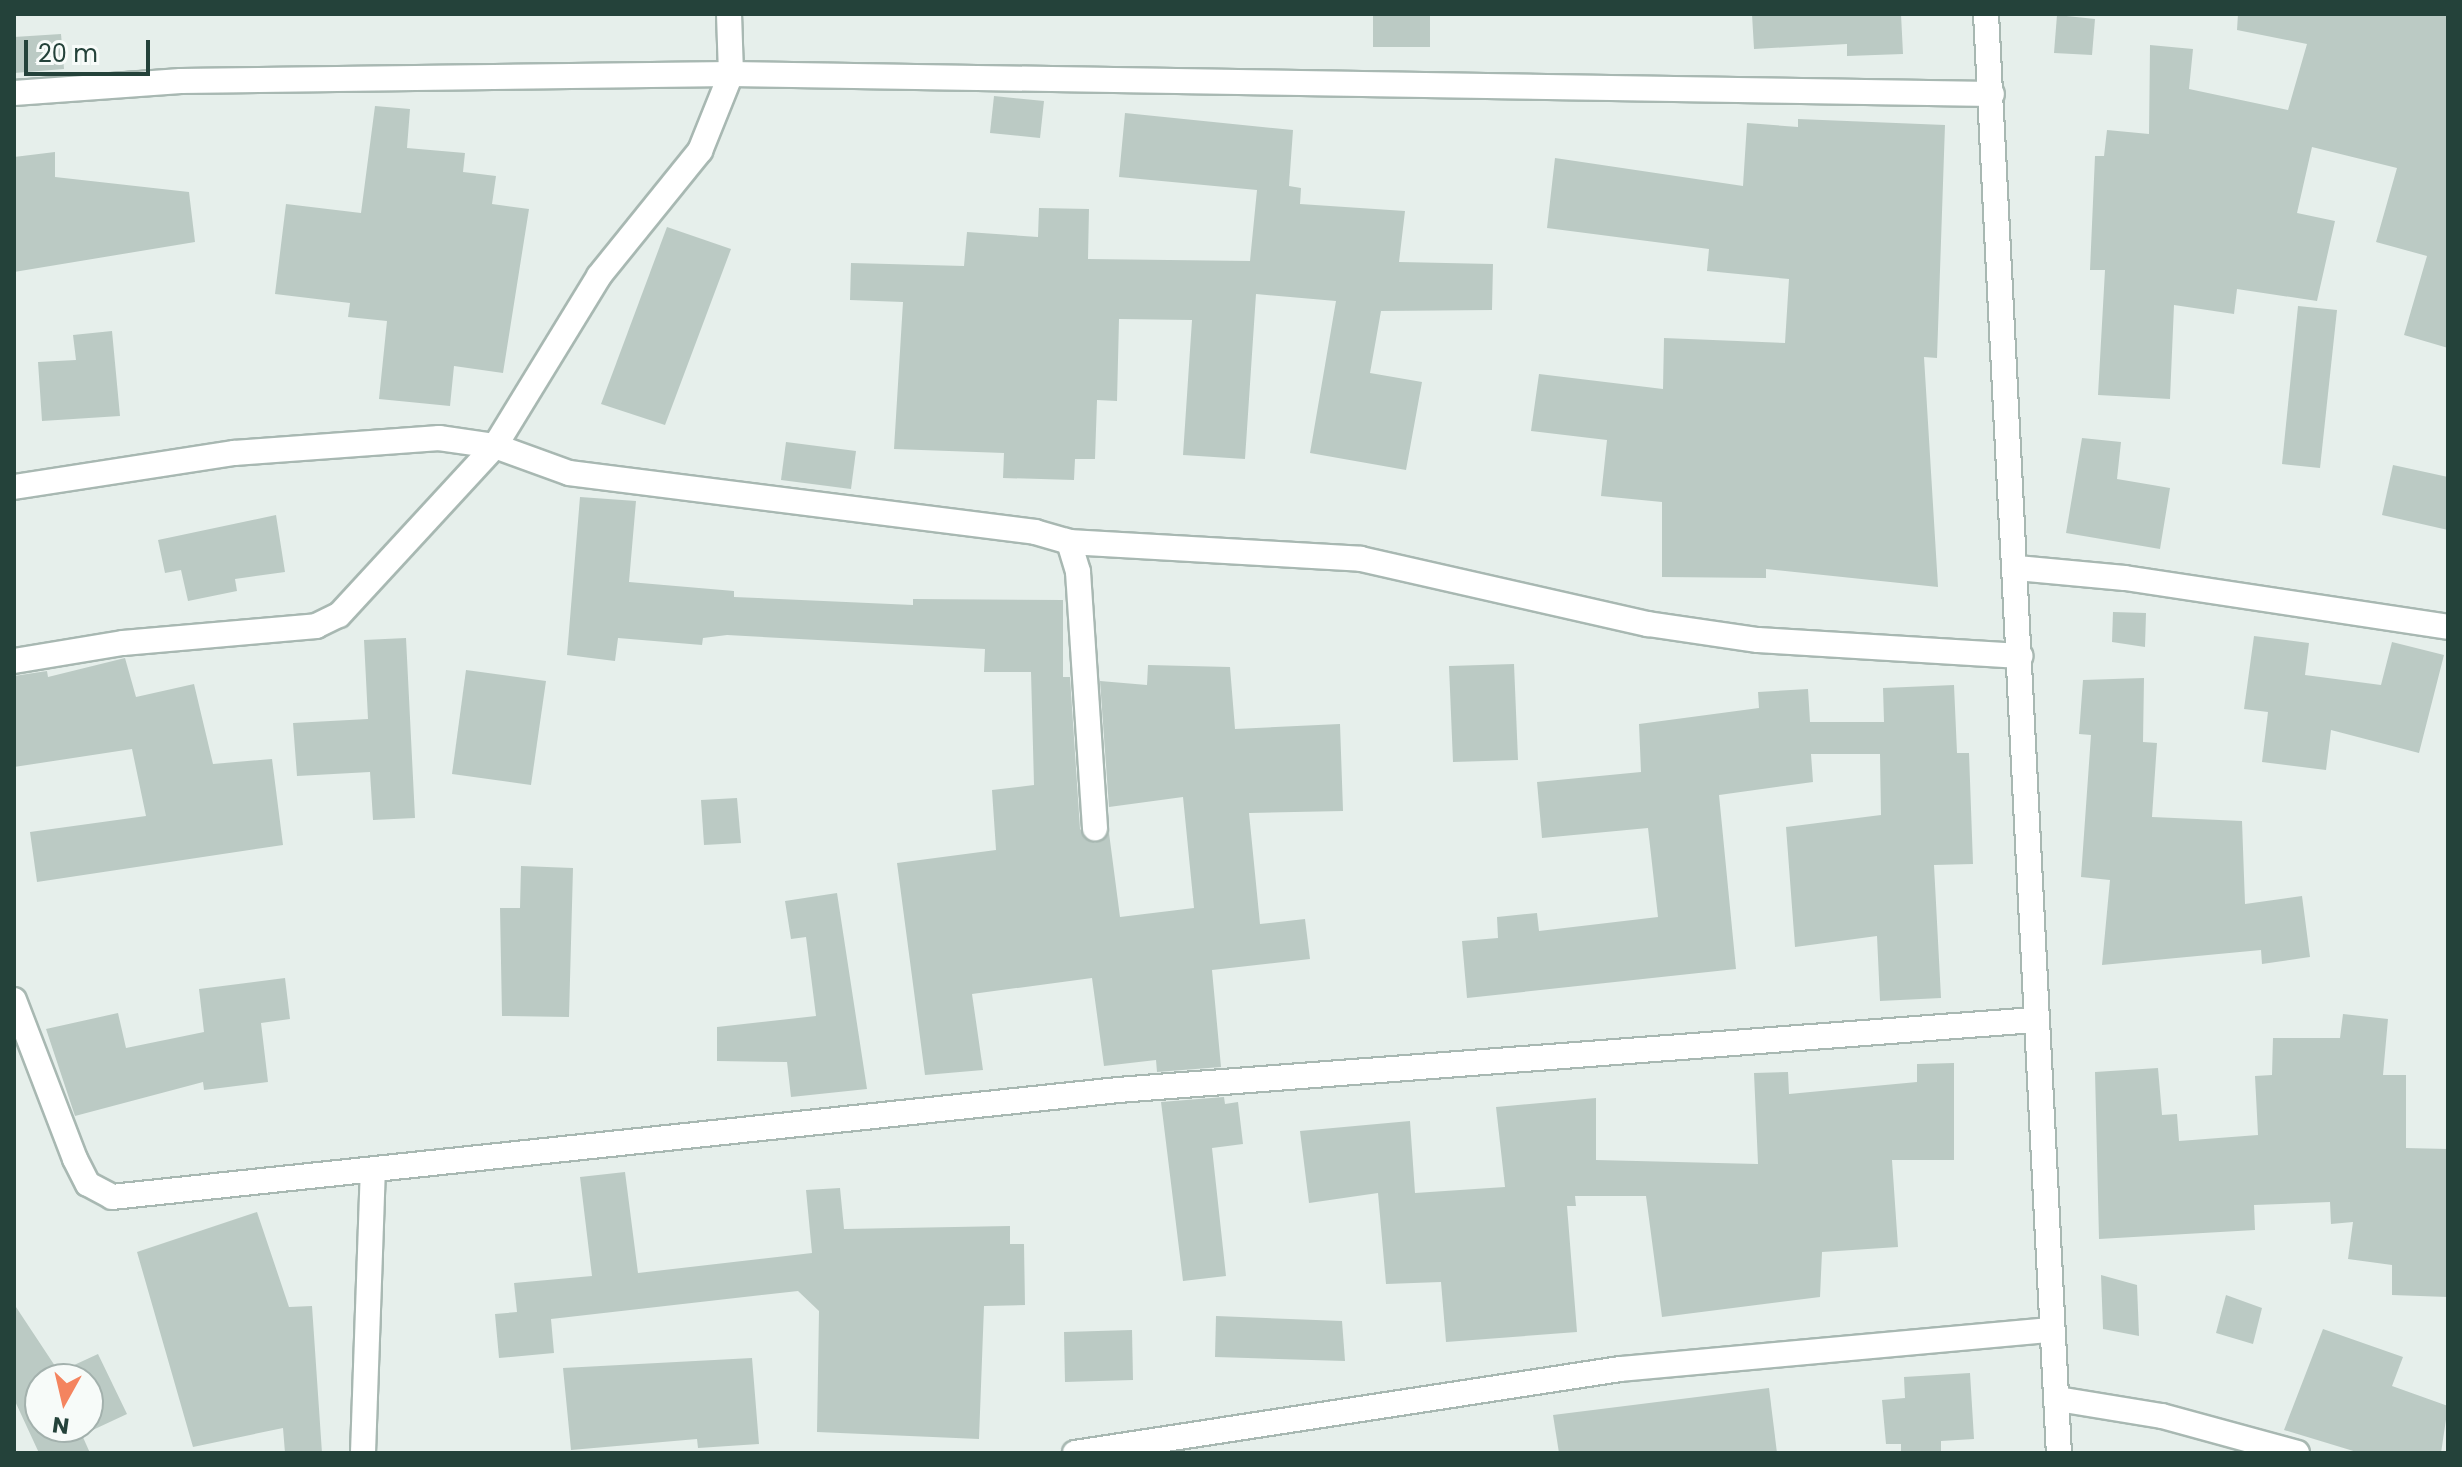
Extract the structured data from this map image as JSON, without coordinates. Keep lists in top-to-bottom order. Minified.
{"scale_bar":"20 m","north":"bottom"}
